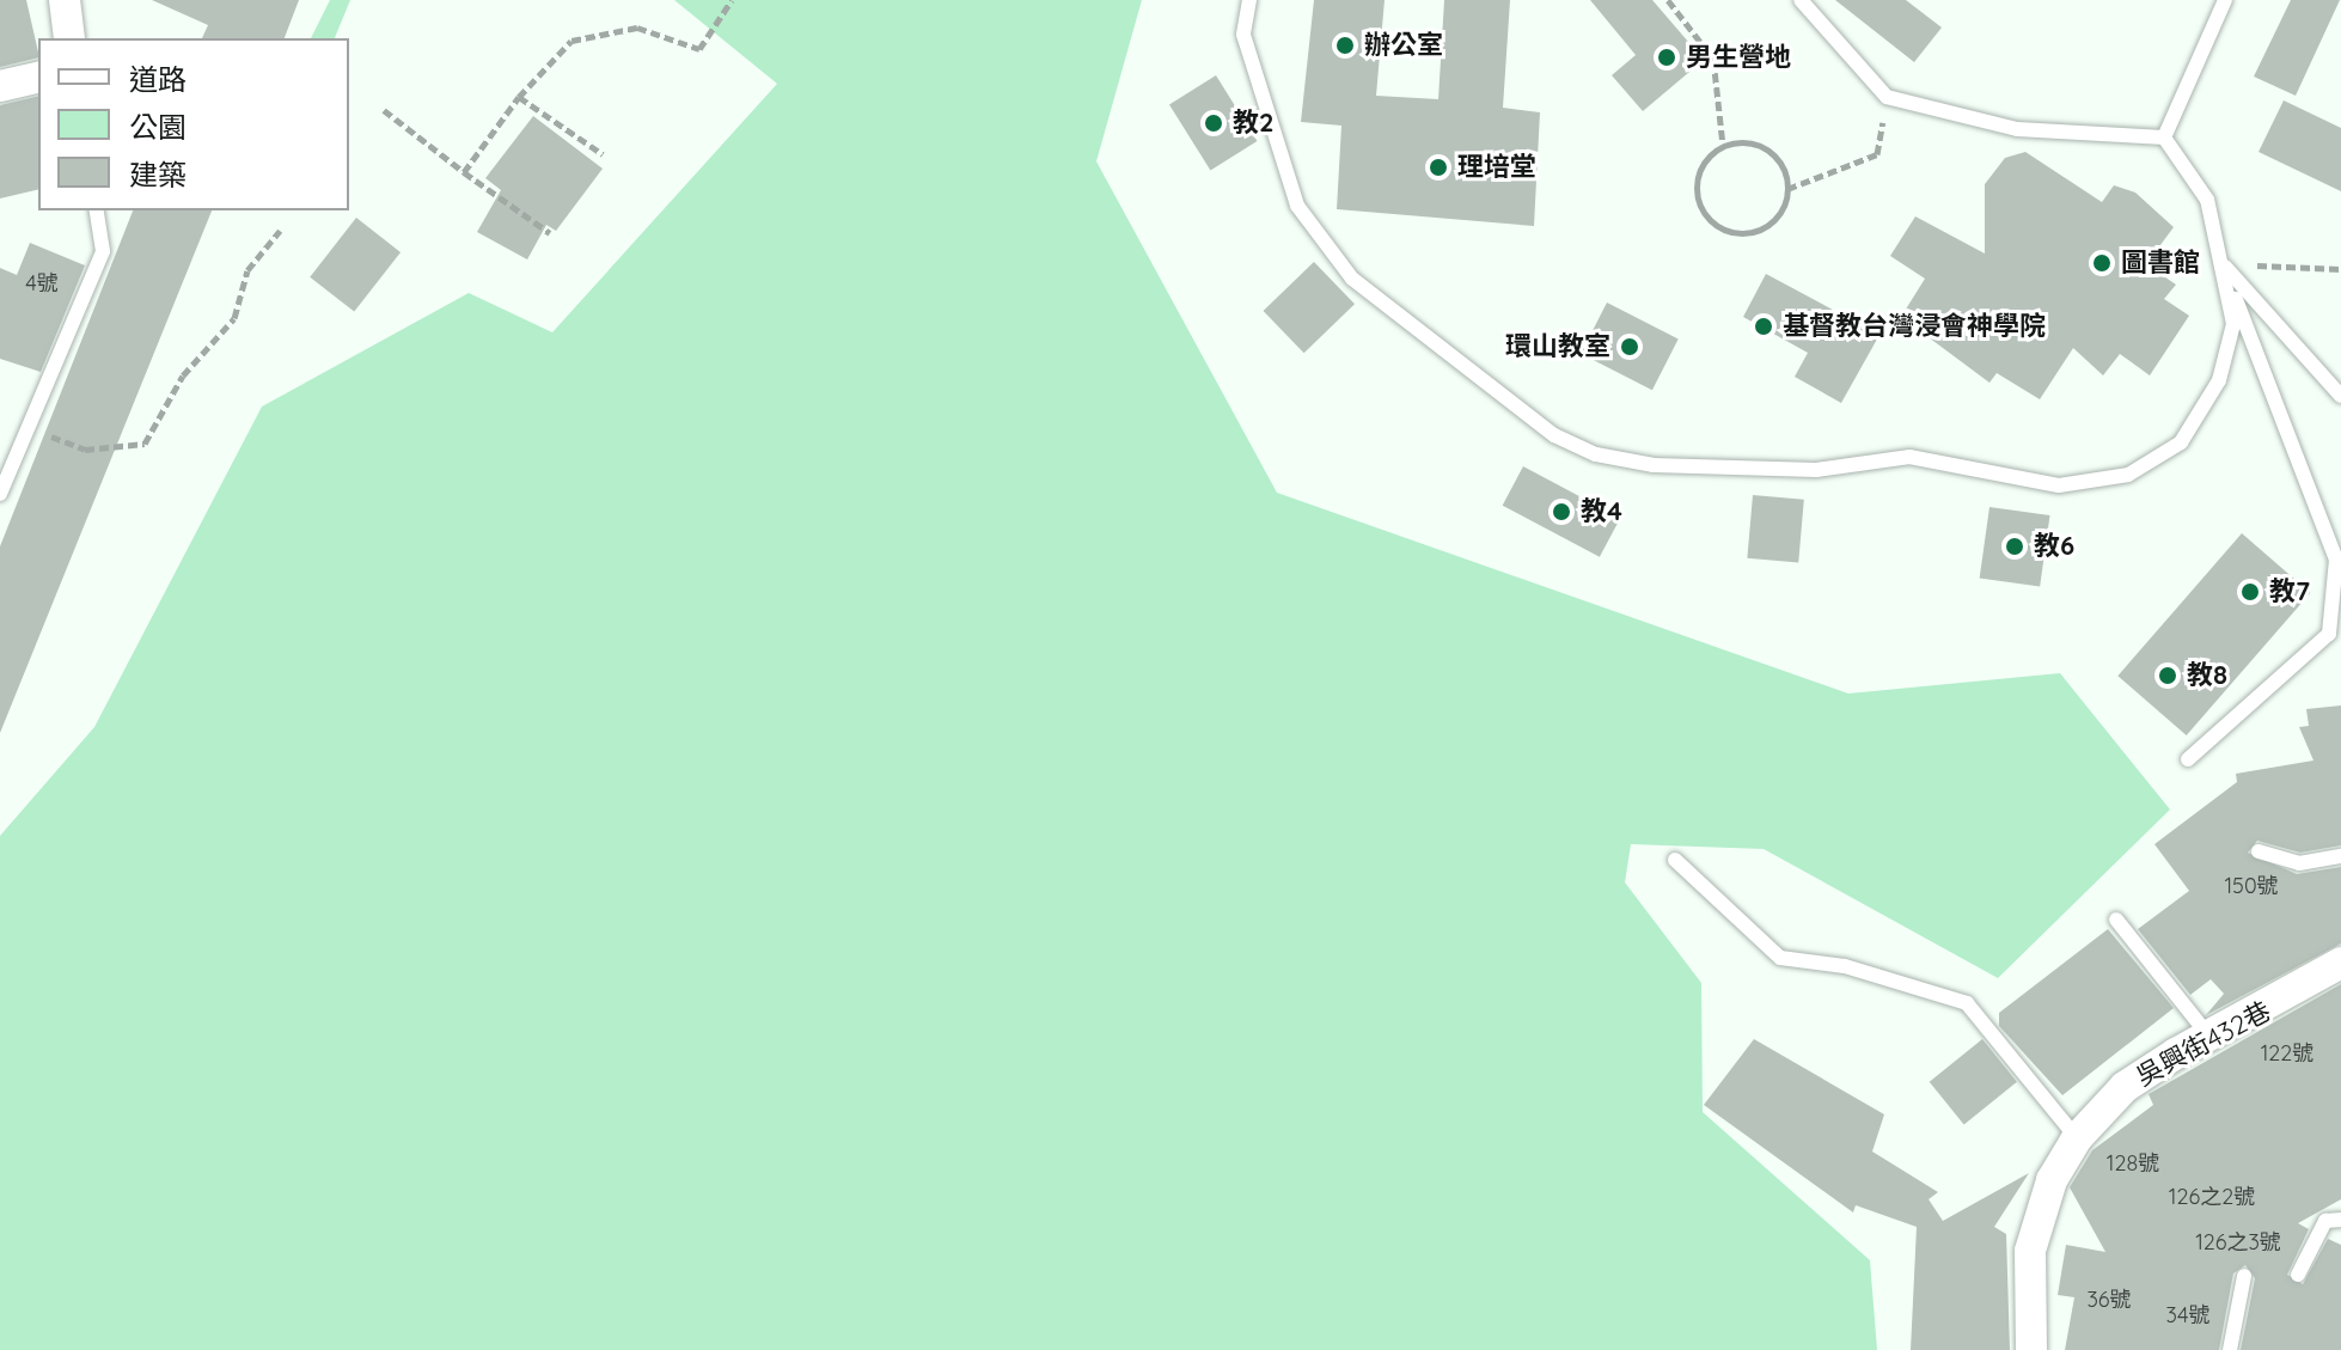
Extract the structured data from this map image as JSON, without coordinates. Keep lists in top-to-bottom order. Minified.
{"streets":{"street":["吳興街432巷"]},"places":["辦公室","男生營地","教2","理培堂","圖書館","基督教台灣浸會神學院","環山教室","教4","教6","教7","教8"],"house_numbers":["4號","150號","122號","128號","126之2號","126之3號","36號","34號"],"legend":["道路","公園","建築"]}
